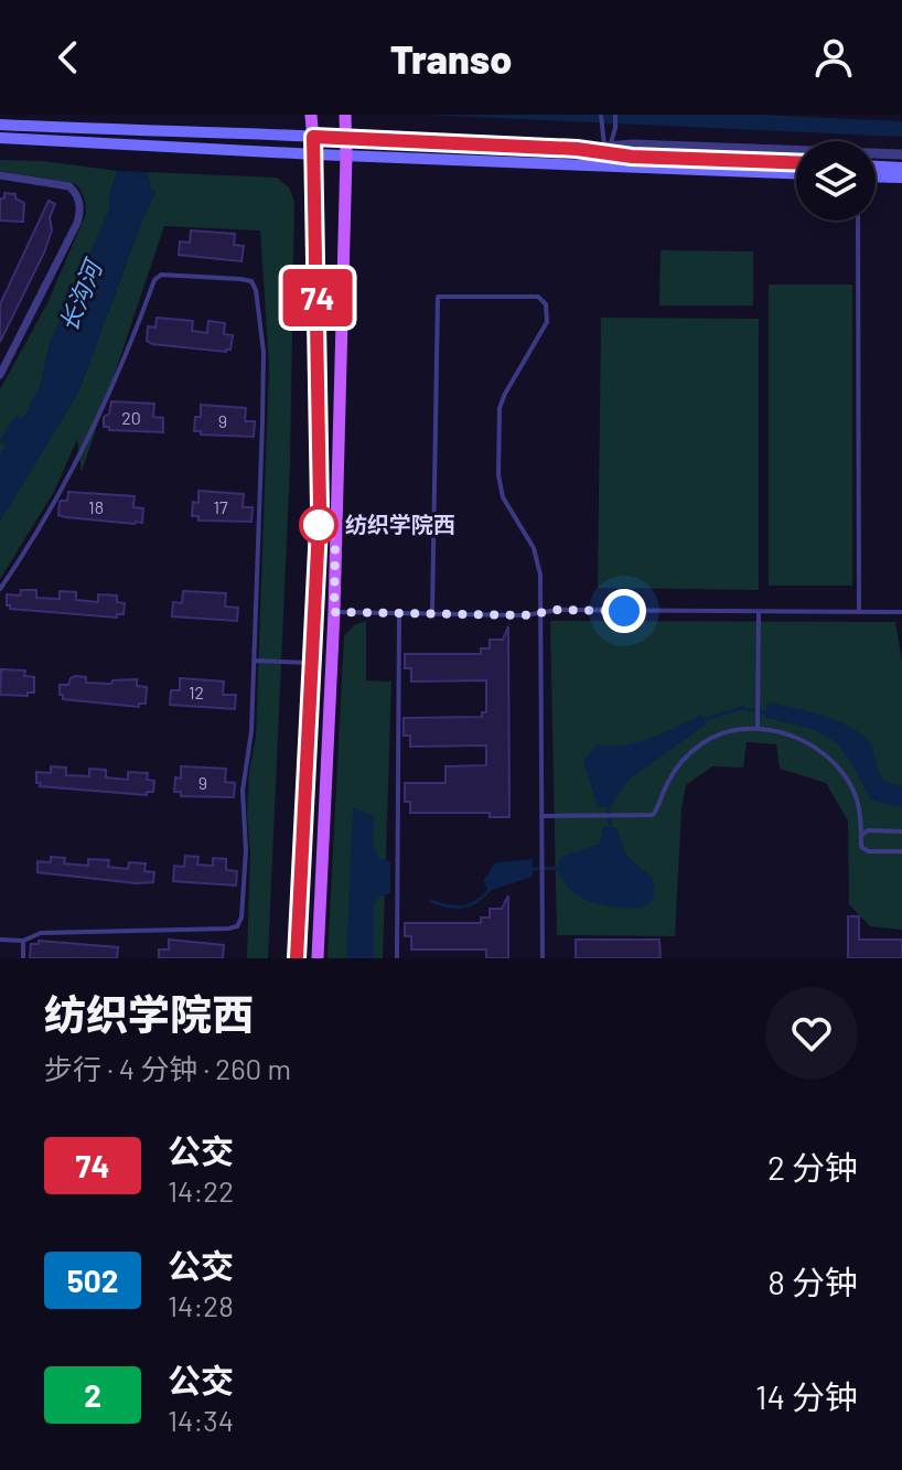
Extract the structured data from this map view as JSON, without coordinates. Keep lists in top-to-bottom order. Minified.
{"water":["长沟河"],"places":["纺织学院西"],"lines":["bus line 74"],"house_numbers":["20","9","18","17","12","9"],"page":{"header":"Transo","on_map":"74","heading":["纺织学院西","步行 · 4 分钟 · 260 m"],"list":[{"mark":"74","name":"公交","note":"14:22","value":"2 分钟"},{"mark":"502","name":"公交","note":"14:28","value":"8 分钟"},{"mark":"2","name":"公交","note":"14:34","value":"14 分钟"}]}}
